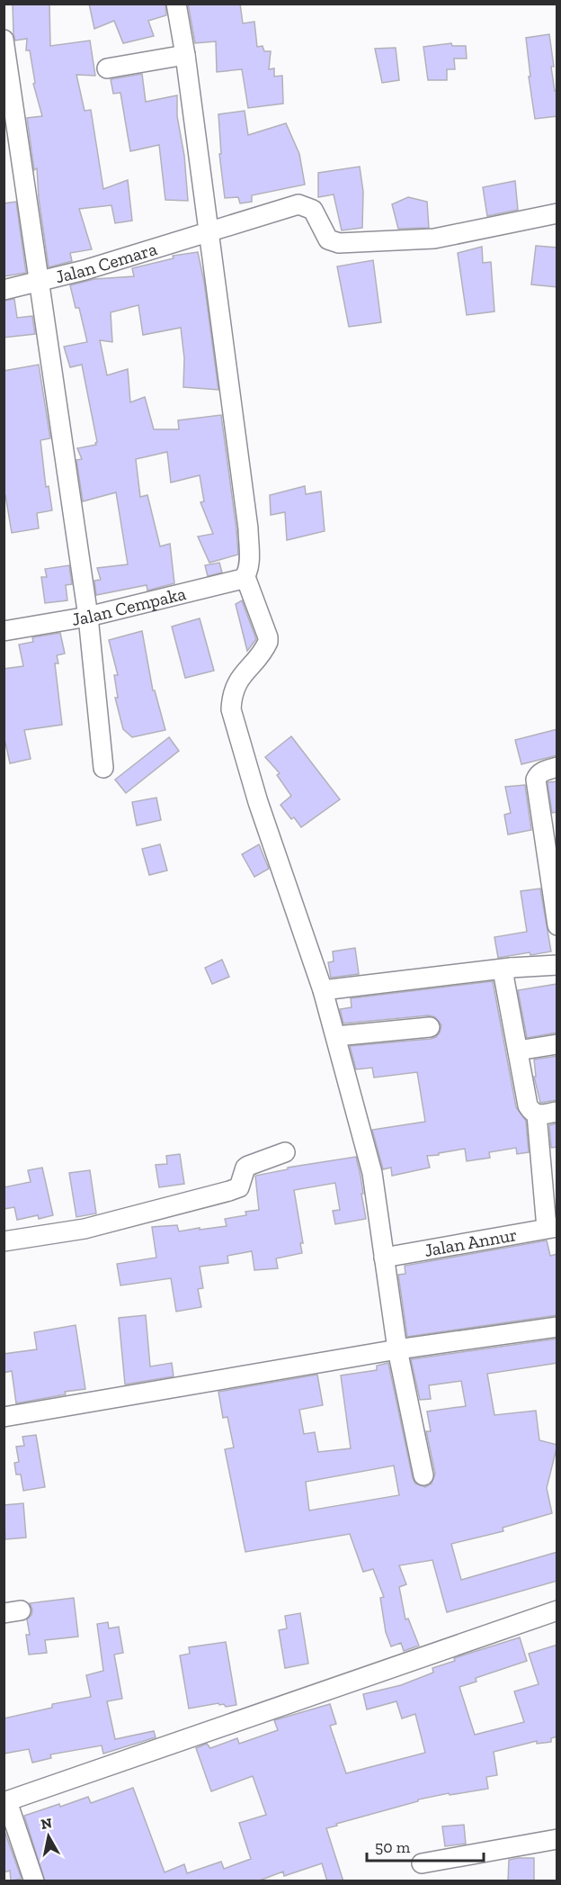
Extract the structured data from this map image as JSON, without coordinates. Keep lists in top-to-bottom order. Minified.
{"streets":{"street":["Jalan Cemara","Jalan Cempaka","Jalan Annur"]},"scale_bar":"50 m","north":"top"}
